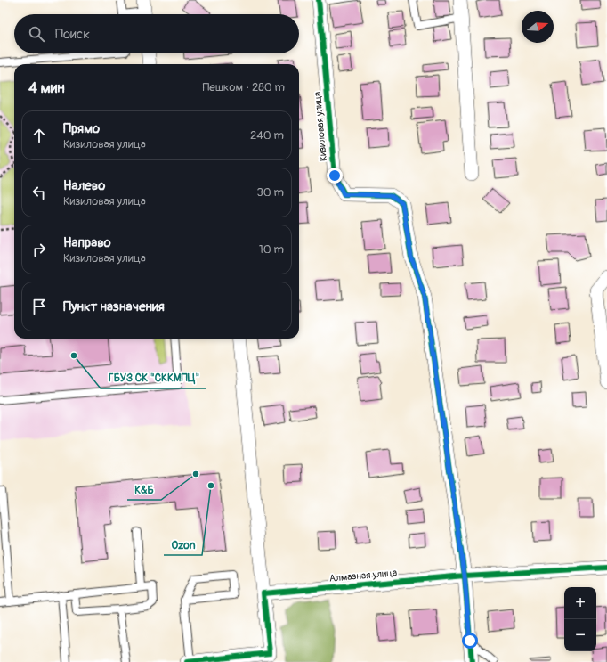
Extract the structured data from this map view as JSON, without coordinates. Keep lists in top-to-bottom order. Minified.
{"streets":{"street":["Кизиловая улица","Алмазная улица"]},"crossings":[["Кизиловая улица","Алмазная улица"]],"places":["ГБУЗ СК \"СККМПЦ\"","К&Б","Ozon"],"north":"right","page":{"search":"Поиск","heading":["4 мин","Пешком · 280 m"],"list":[["Прямо","Кизиловая улица","240 m"],["Налево","Кизиловая улица","30 m"],["Направо","Кизиловая улица","10 m"],"Пункт назначения"],"map_buttons":["+","−"]}}
